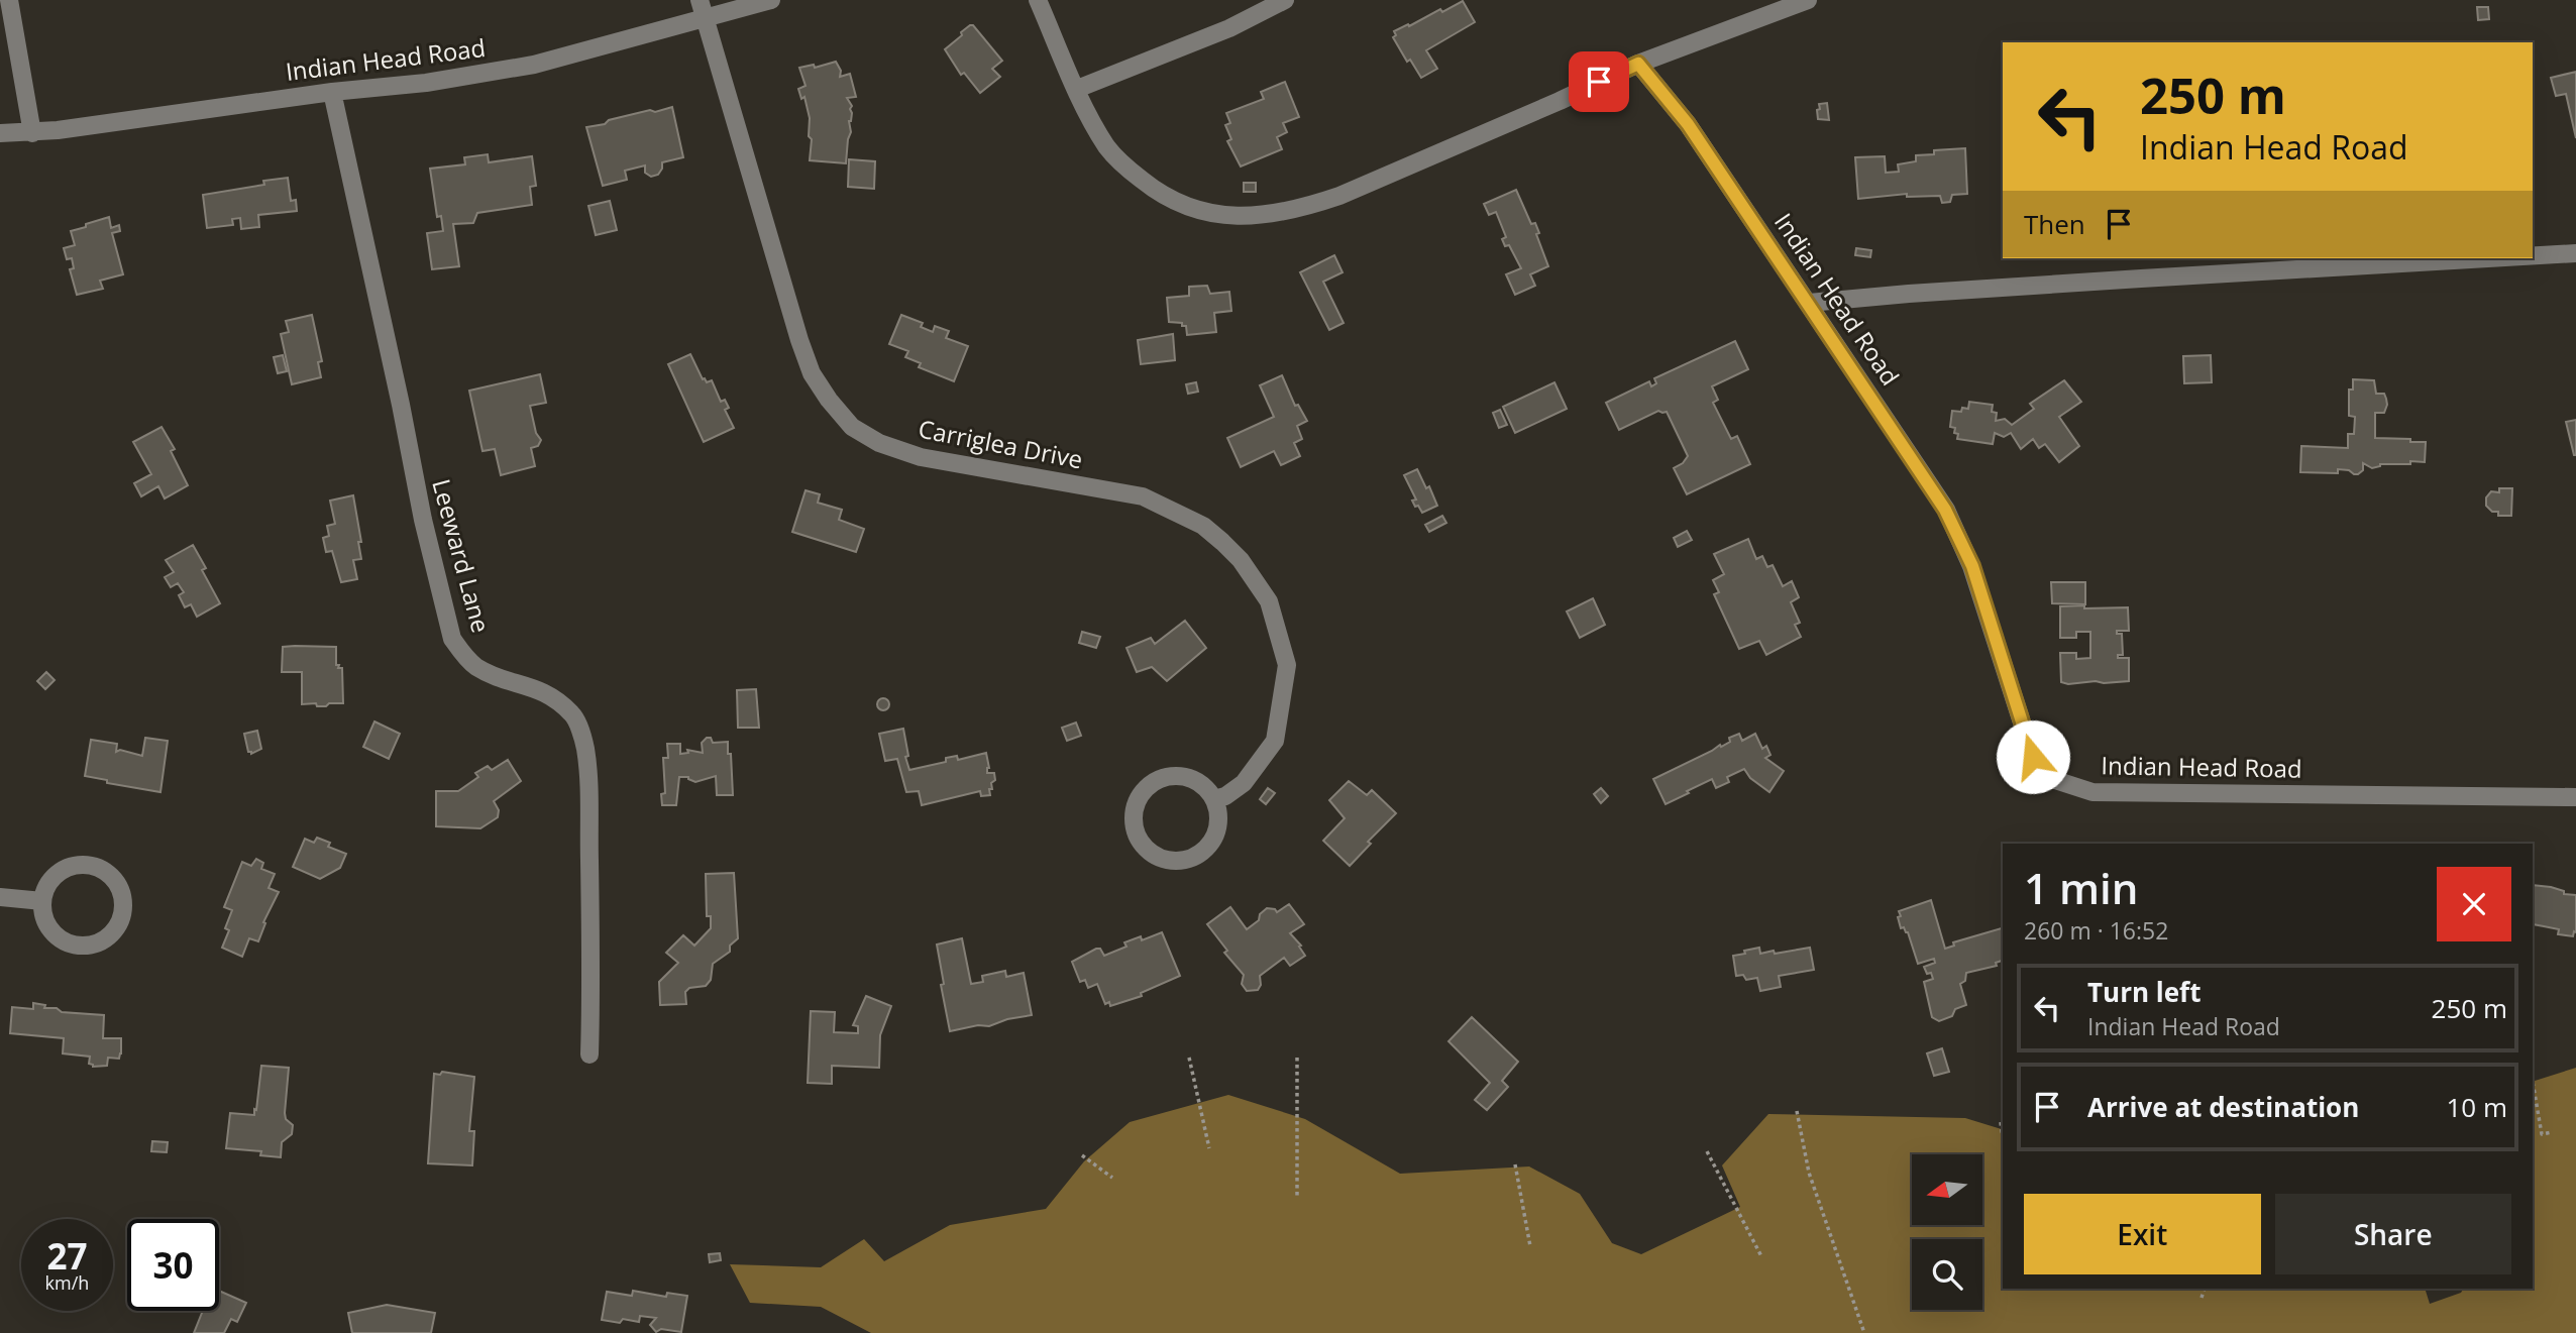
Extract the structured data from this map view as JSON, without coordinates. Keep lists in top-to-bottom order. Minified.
{"streets":{"street":["Indian Head Road","Carriglea Drive","Leeward Lane"]},"crossings":[["Indian Head Road","Carriglea Drive"],["Indian Head Road","Leeward Lane"]],"north":"left","page":{"turn":["250 m","Indian Head Road"],"then":"Then","heading":["1 min","260 m · 16:52"],"list":[{"name":"Turn left","note":"Indian Head Road","value":"250 m"},{"name":"Arrive at destination","value":"10 m"}],"buttons":["Exit","Share"],"speed":"27 km/h","limit":"30"}}
